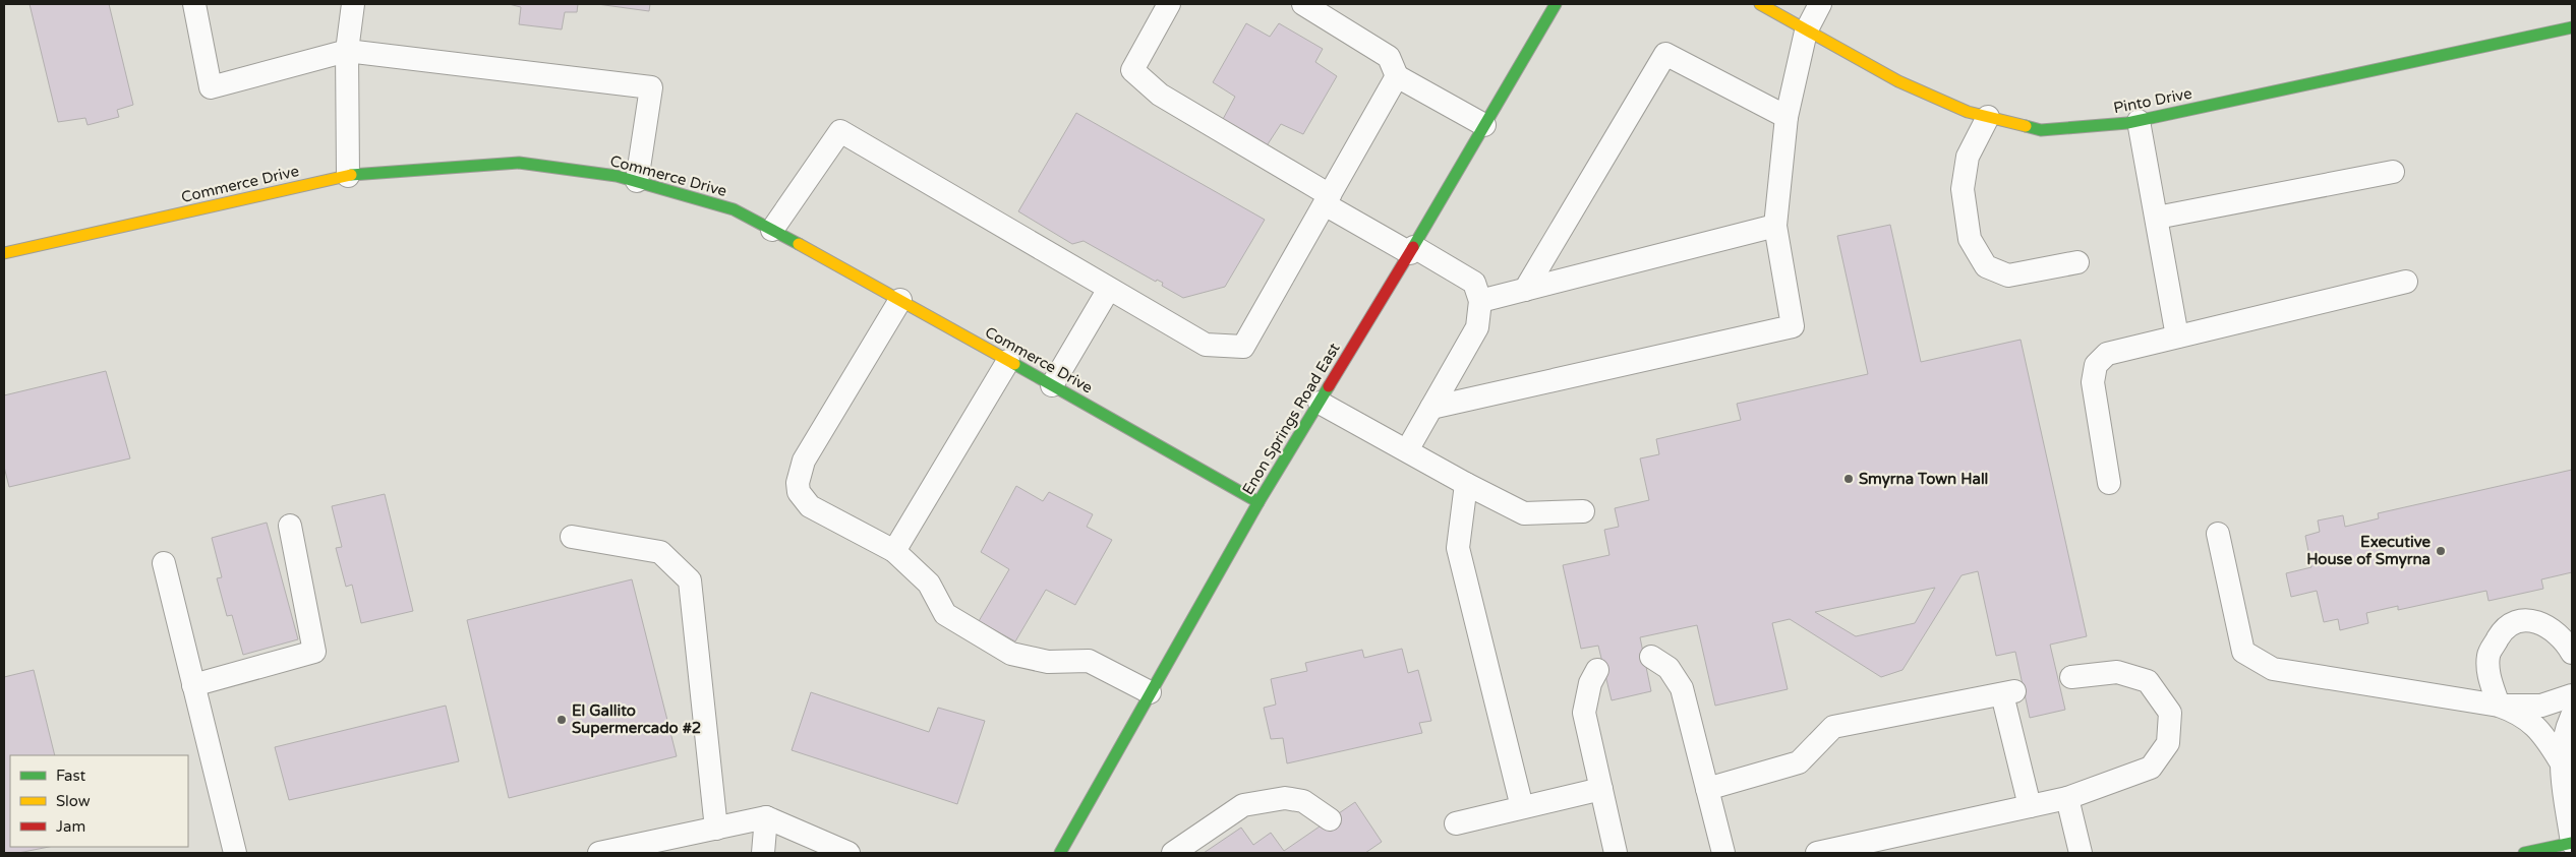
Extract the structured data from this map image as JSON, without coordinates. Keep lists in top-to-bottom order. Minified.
{"streets":{"street":["Pinto Drive","Commerce Drive","Enon Springs Road East"]},"crossings":[["Commerce Drive","Enon Springs Road East"]],"places":["Smyrna Town Hall","Executive House of Smyrna","El Gallito Supermercado #2"],"legend":["Fast","Slow","Jam"]}
